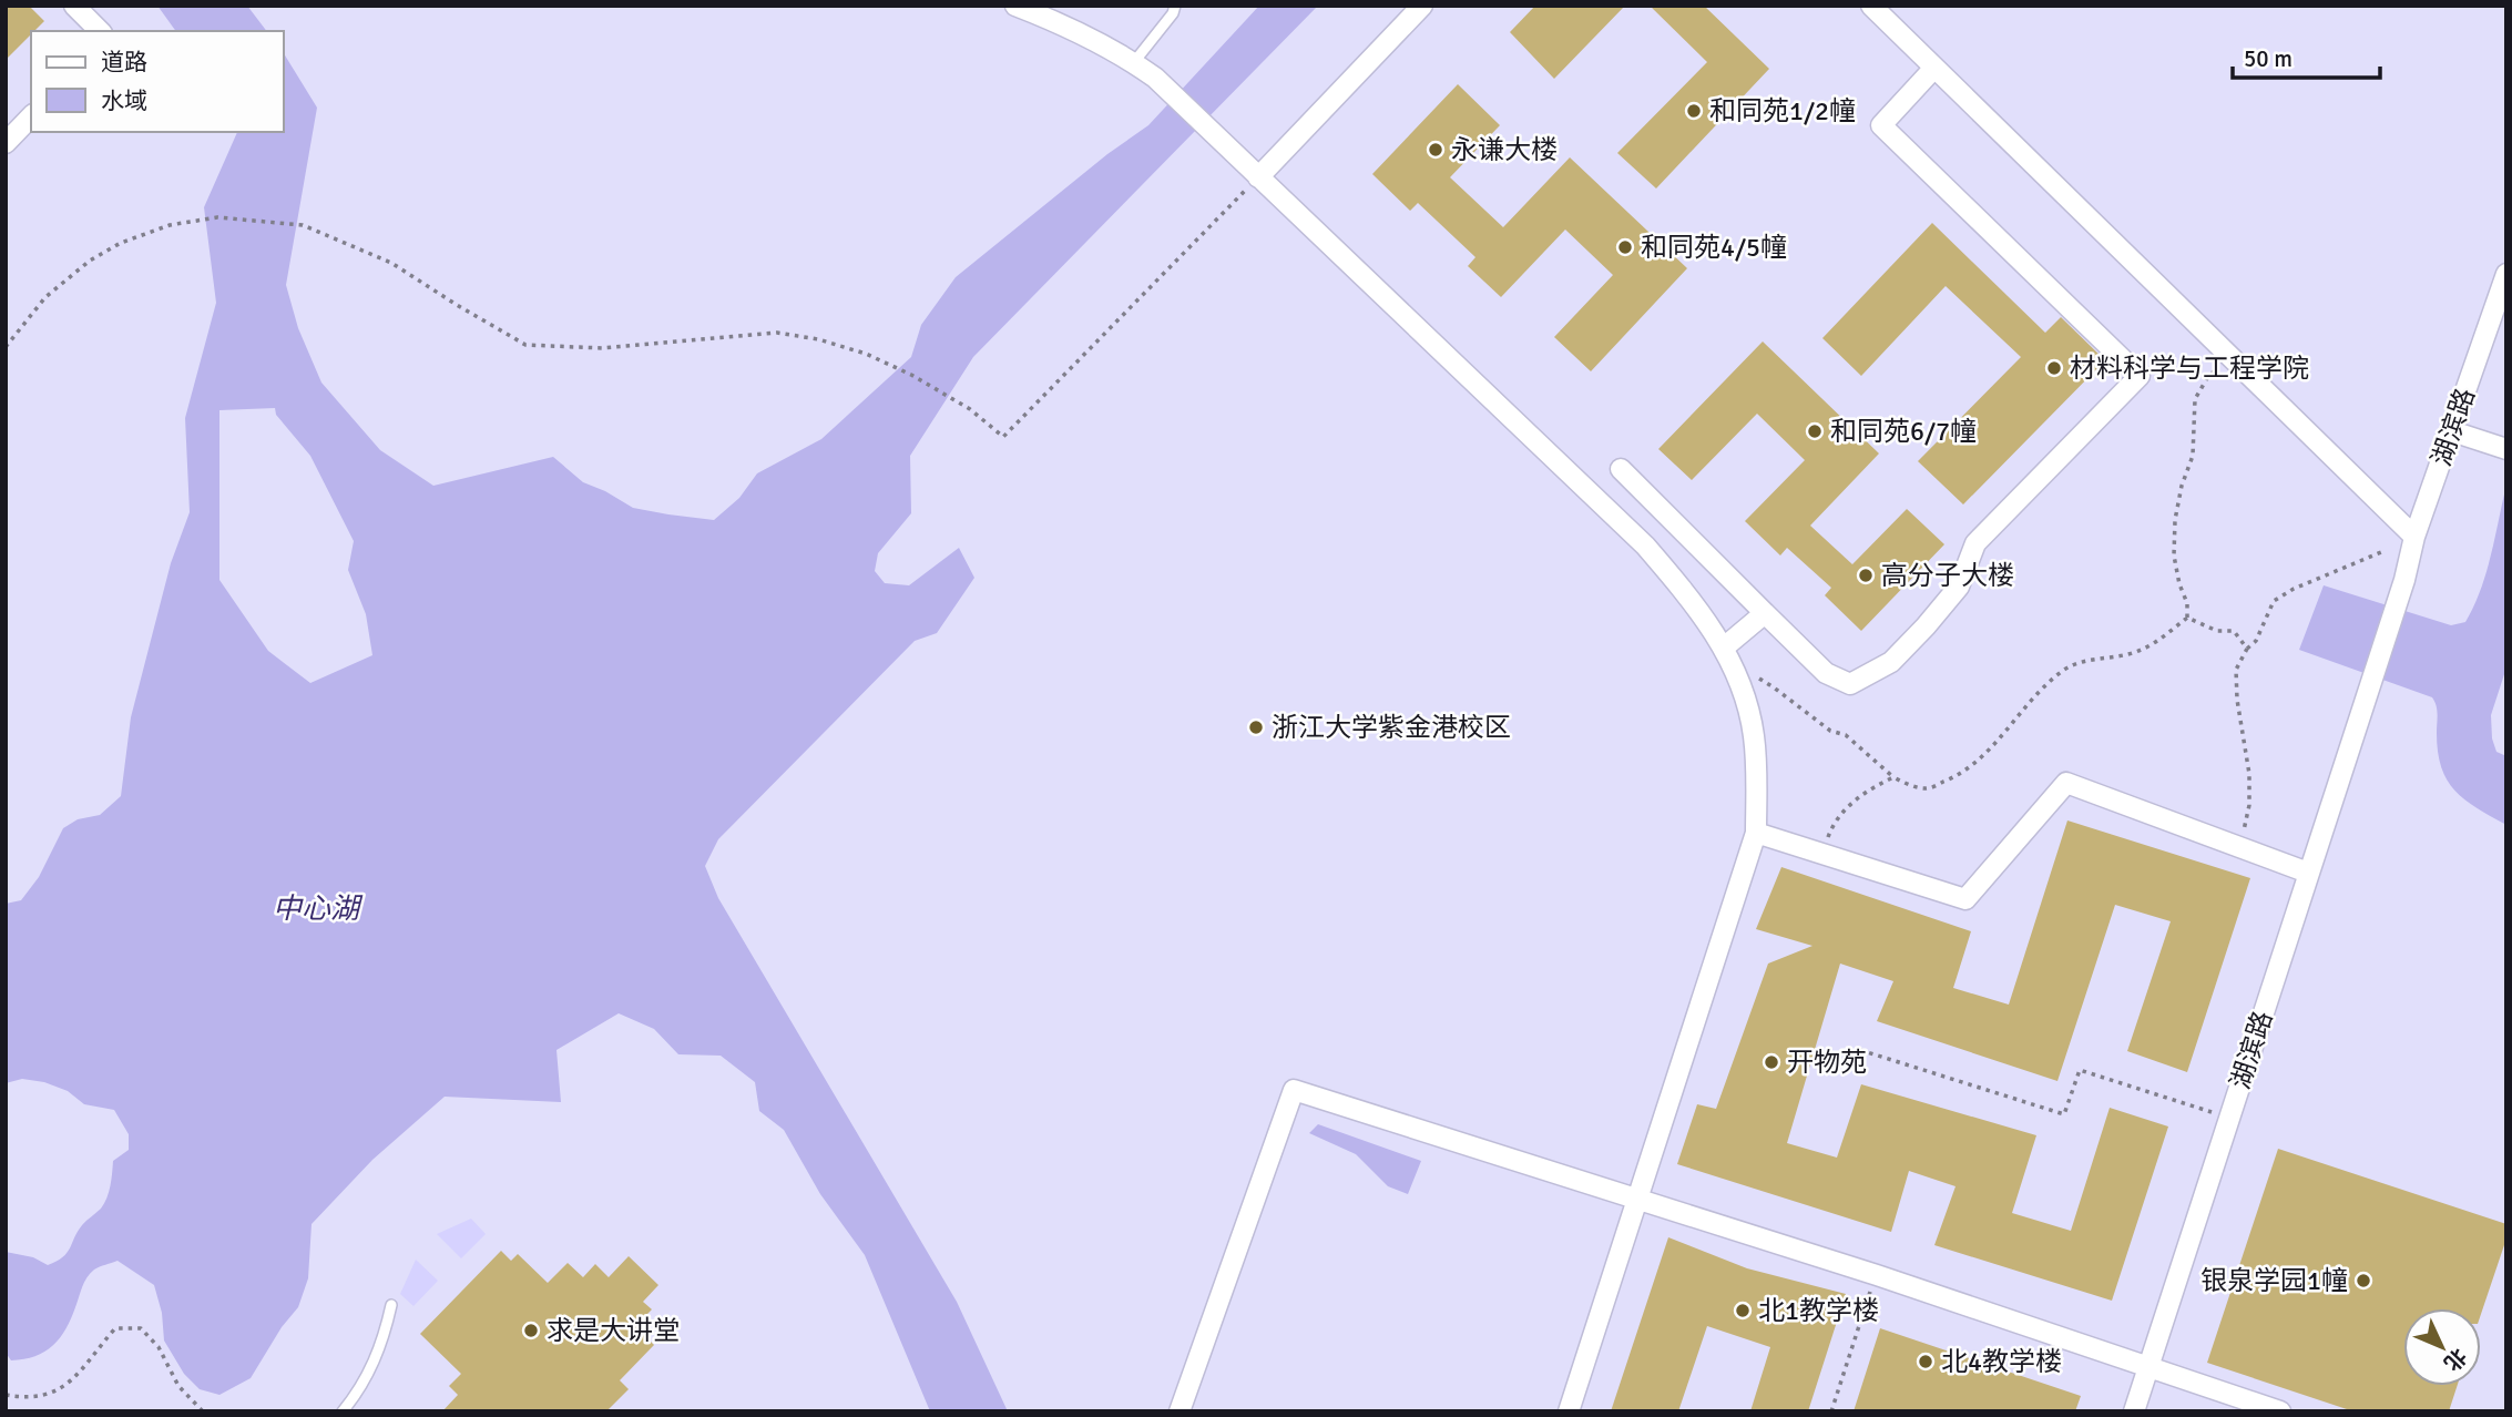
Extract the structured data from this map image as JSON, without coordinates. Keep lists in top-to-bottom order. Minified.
{"streets":{"street":["湖滨路"]},"water":["中心湖"],"places":["和同苑1/2幢","永谦大楼","和同苑4/5幢","材料科学与工程学院","和同苑6/7幢","高分子大楼","浙江大学紫金港校区","开物苑","银泉学园1幢","北1教学楼","求是大讲堂","北4教学楼"],"legend":["道路","水域"],"scale_bar":"50 m","north":"bottom right"}
